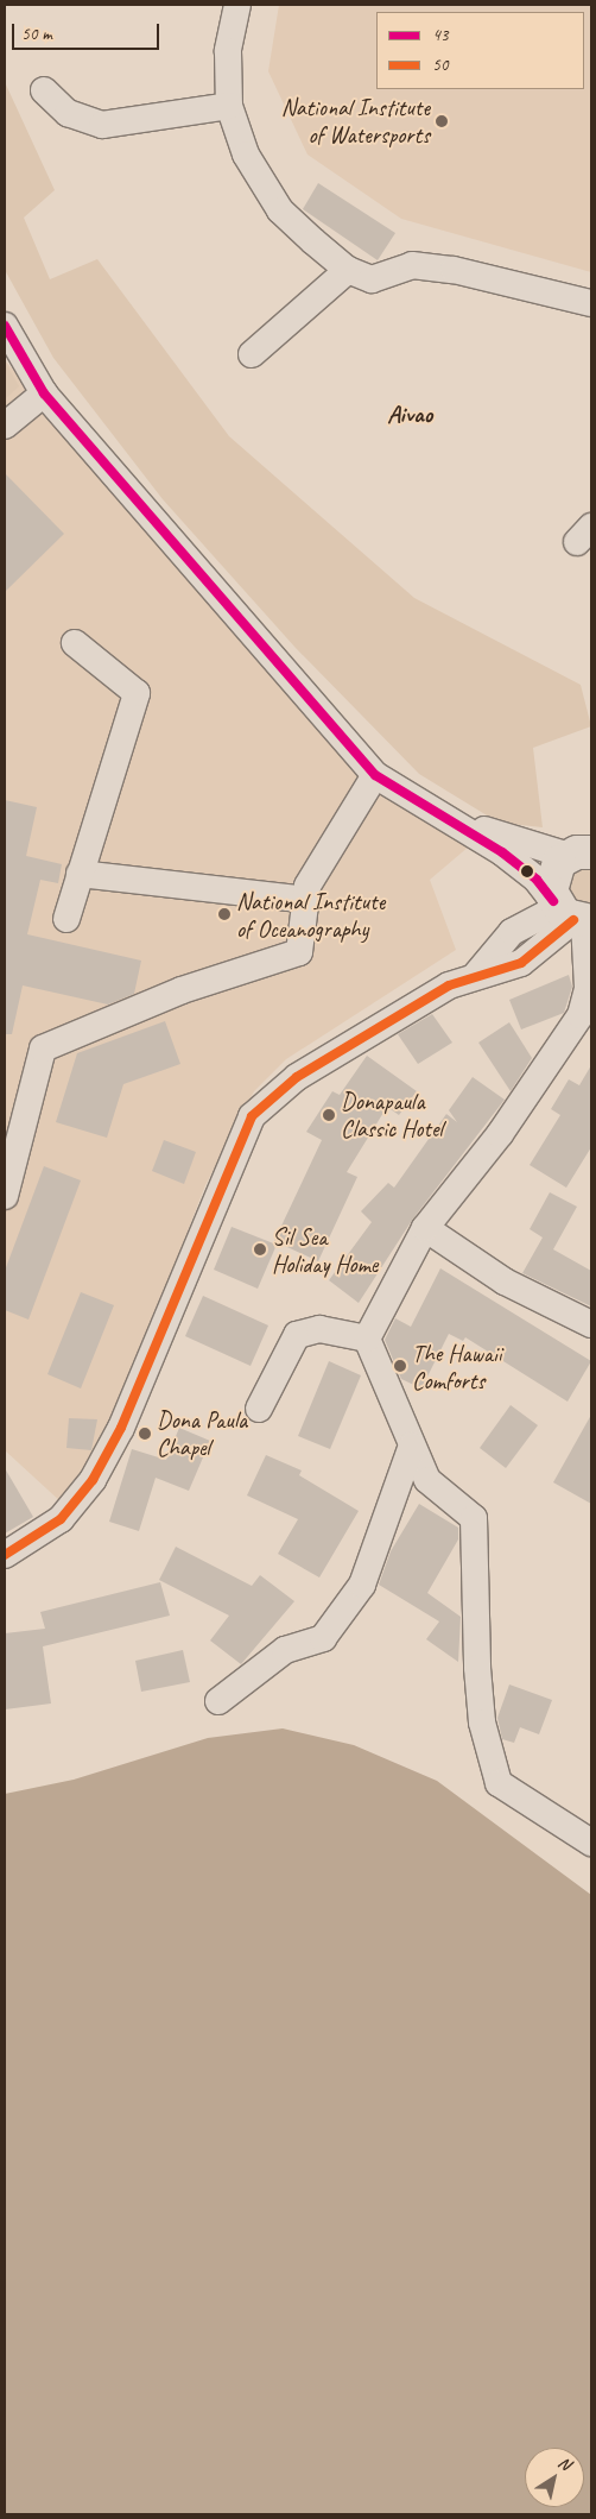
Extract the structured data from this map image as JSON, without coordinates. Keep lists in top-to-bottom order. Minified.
{"districts":["Aivao"],"places":["National Institute of Watersports","National Institute of Oceanography","Donapaula Classic Hotel","Sil Sea Holiday Home","The Hawaii Comforts","Dona Paula Chapel"],"lines":["transit line 43","transit line 50"],"legend":["43","50"],"scale_bar":"50 m","north":"top right"}
